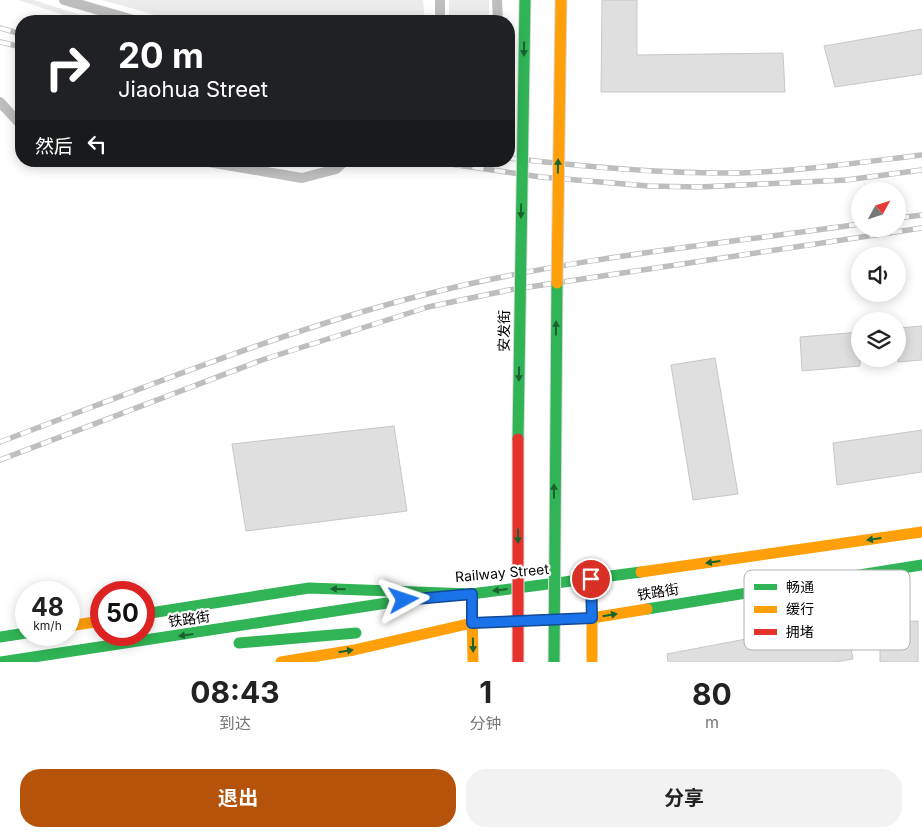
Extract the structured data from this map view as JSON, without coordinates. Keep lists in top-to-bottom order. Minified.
{"streets":{"main road":["安发街","Railway Street","铁路街"]},"crossings":[["Railway Street","铁路街"]],"one_way":["Railway Street"],"legend":["畅通","缓行","拥堵"],"north":"top right","page":{"turn":["20 m","Jiaohua Street"],"then":"然后","speed":"48 km/h","limit":"50","eta":["08:43","到达","1","分钟","80","m"],"buttons":["退出","分享"]}}
